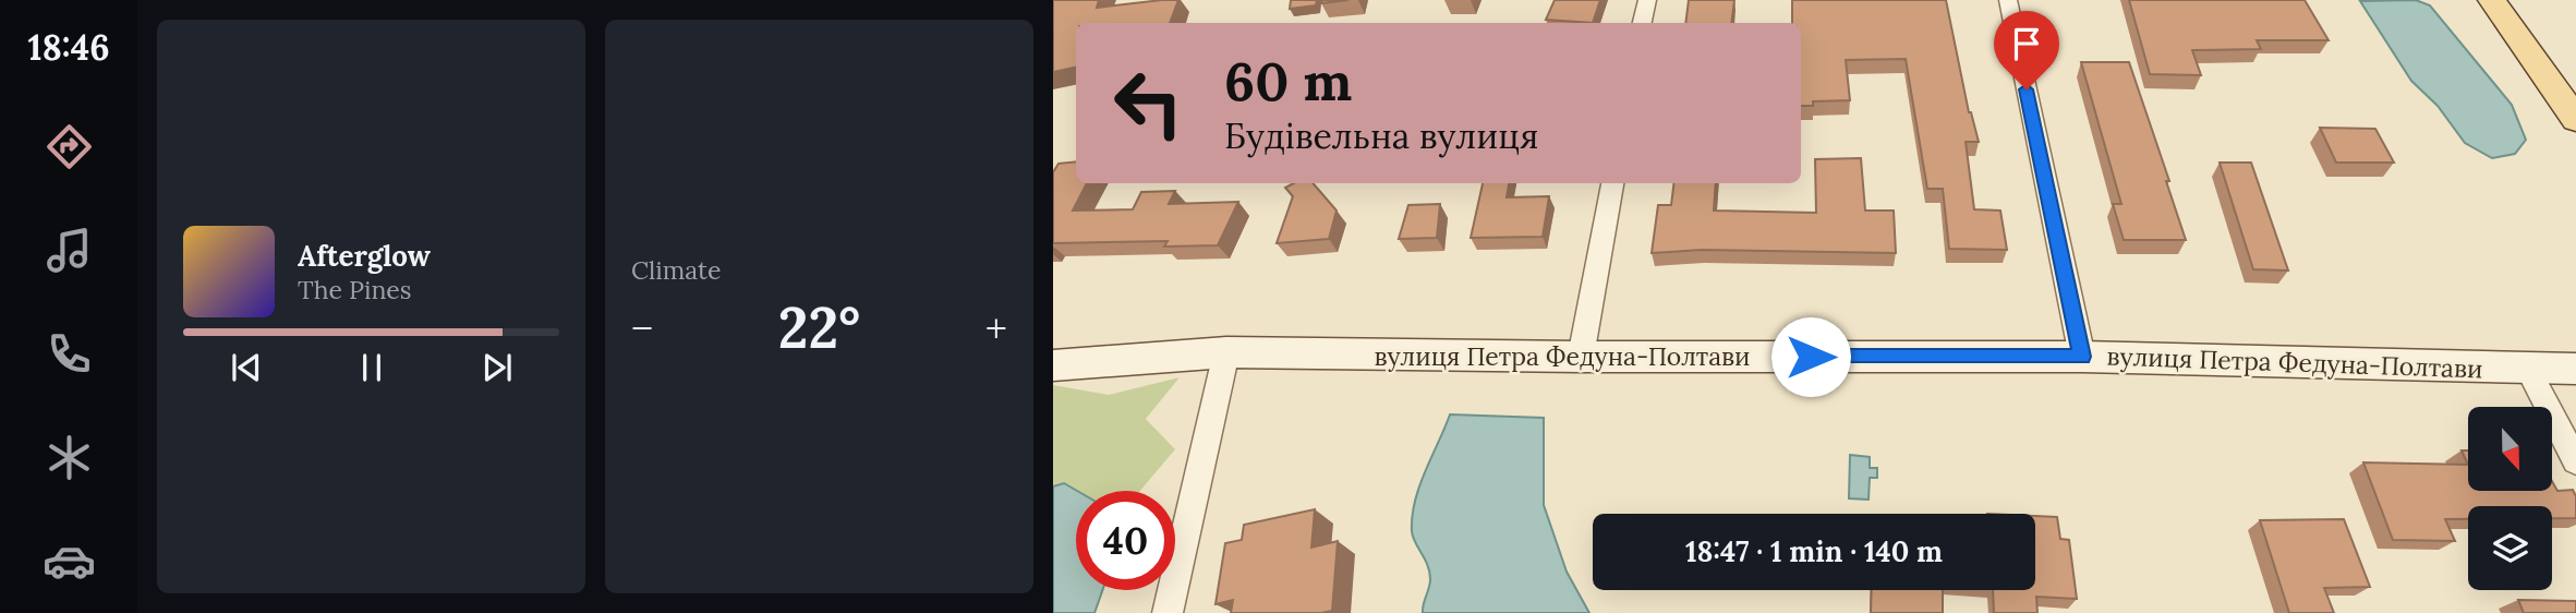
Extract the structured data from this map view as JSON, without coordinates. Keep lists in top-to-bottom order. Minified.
{"streets":{"street":["вулиця Петра Федуна-Полтави"]},"north":"bottom","page":{"tabs":"18:46","tile":"Climate","turn":["60 m","Будівельна вулиця"],"song":["Afterglow","The Pines"],"heat":["−","22°","+"],"limit":"40","trip":"18:47 · 1 min · 140 m"}}
